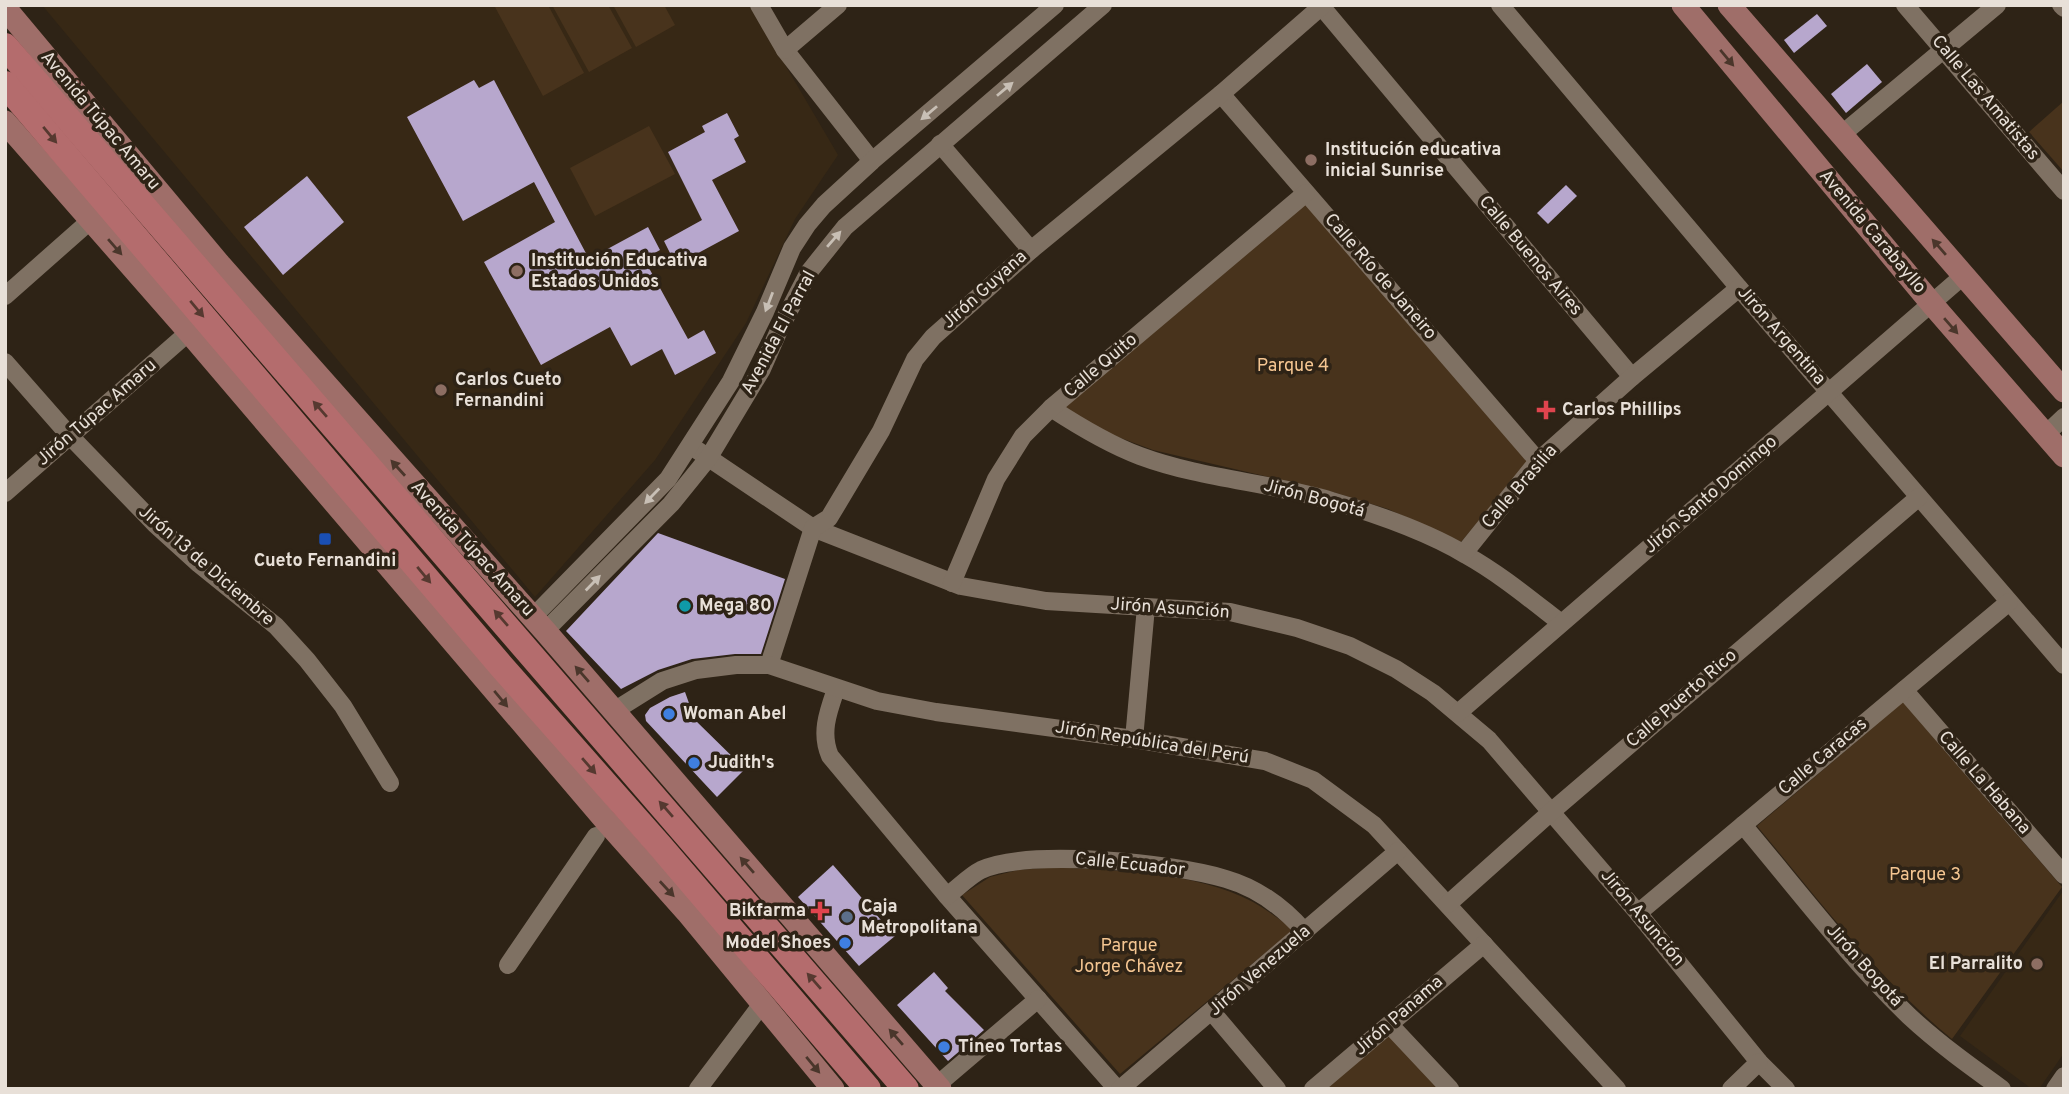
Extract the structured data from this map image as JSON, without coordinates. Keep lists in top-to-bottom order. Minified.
{"streets":{"highway":["Avenida Túpac Amaru"],"main road":["Avenida Carabayllo"],"street":["Calle Las Amatistas","Calle Buenos Aires","Calle Río de Janeiro","Jirón Guyana","Avenida El Parral","Jirón Argentina","Calle Quito","Jirón Túpac Amaru","Calle Brasilia","Jirón Santo Domingo","Jirón Bogotá","Jirón 13 de Diciembre","Jirón Asunción","Calle Puerto Rico","Jirón República del Perú","Calle Caracas","Calle La Habana","Calle Ecuador","Jirón Venezuela","Jirón Panama"]},"crossings":[["Avenida Túpac Amaru","Avenida El Parral"],["Avenida Túpac Amaru","Jirón República del Perú"],["Avenida Carabayllo","Jirón Santo Domingo"],["Calle Buenos Aires","Jirón Guyana"],["Calle Buenos Aires","Calle Brasilia"],["Calle Río de Janeiro","Jirón Guyana"],["Calle Río de Janeiro","Calle Quito"],["Calle Río de Janeiro","Calle Brasilia"],["Jirón Guyana","Jirón Asunción"],["Jirón Guyana","Jirón República del Perú"],["Avenida El Parral","Jirón Asunción"],["Jirón Argentina","Calle Brasilia"],["Jirón Argentina","Jirón Santo Domingo"],["Jirón Argentina","Calle Puerto Rico"],["Jirón Argentina","Calle Caracas"],["Calle Quito","Jirón Bogotá"],["Calle Quito","Jirón Asunción"],["Jirón Túpac Amaru","Jirón 13 de Diciembre"],["Calle Brasilia","Jirón Bogotá"],["Jirón Santo Domingo","Jirón Bogotá"],["Jirón Santo Domingo","Jirón Asunción"],["Jirón Bogotá","Calle Caracas"],["Jirón Asunción","Calle Puerto Rico"],["Jirón Asunción","Calle Caracas"],["Calle Puerto Rico","Jirón República del Perú"],["Jirón República del Perú","Jirón Venezuela"],["Jirón República del Perú","Jirón Panama"],["Calle Caracas","Calle La Habana"],["Calle Ecuador","Jirón Venezuela"]],"parks":["Parque 4","Parque 3","Parque Jorge Chávez"],"places":{"other":["Institución educativa inicial Sunrise","Institución Educativa Estados Unidos","Carlos Cueto Fernandini","Mega 80","Woman Abel","Judith's","Caja Metropolitana","Model Shoes","El Parralito","Tineo Tortas"],"health":["Carlos Phillips","Bikfarma"],"transit":["Cueto Fernandini"]}}
